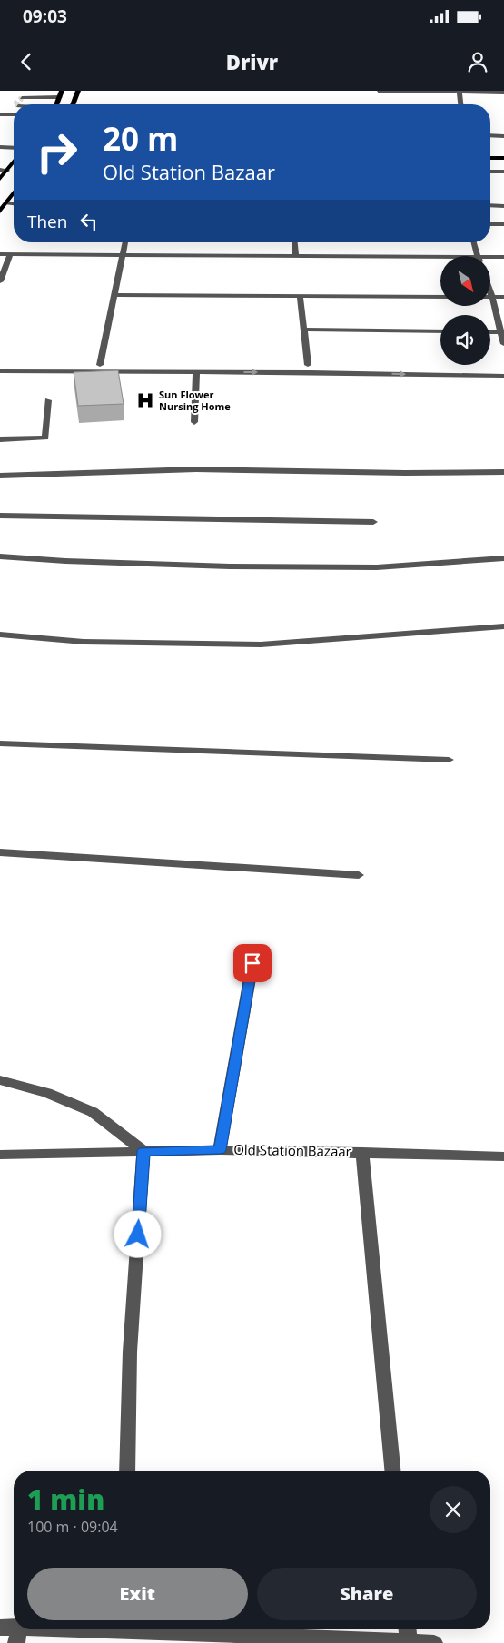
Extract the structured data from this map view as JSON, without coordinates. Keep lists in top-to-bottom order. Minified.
{"streets":{"street":["Old Station Bazaar"]},"places":{"hospital":["Sun Flower Nursing Home"]},"north":"bottom right","page":{"status":"09:03","header":"Drivr","turn":["20 m","Old Station Bazaar"],"then":"Then","heading":["1 min","100 m · 09:04"],"buttons":["Exit","Share"]}}
